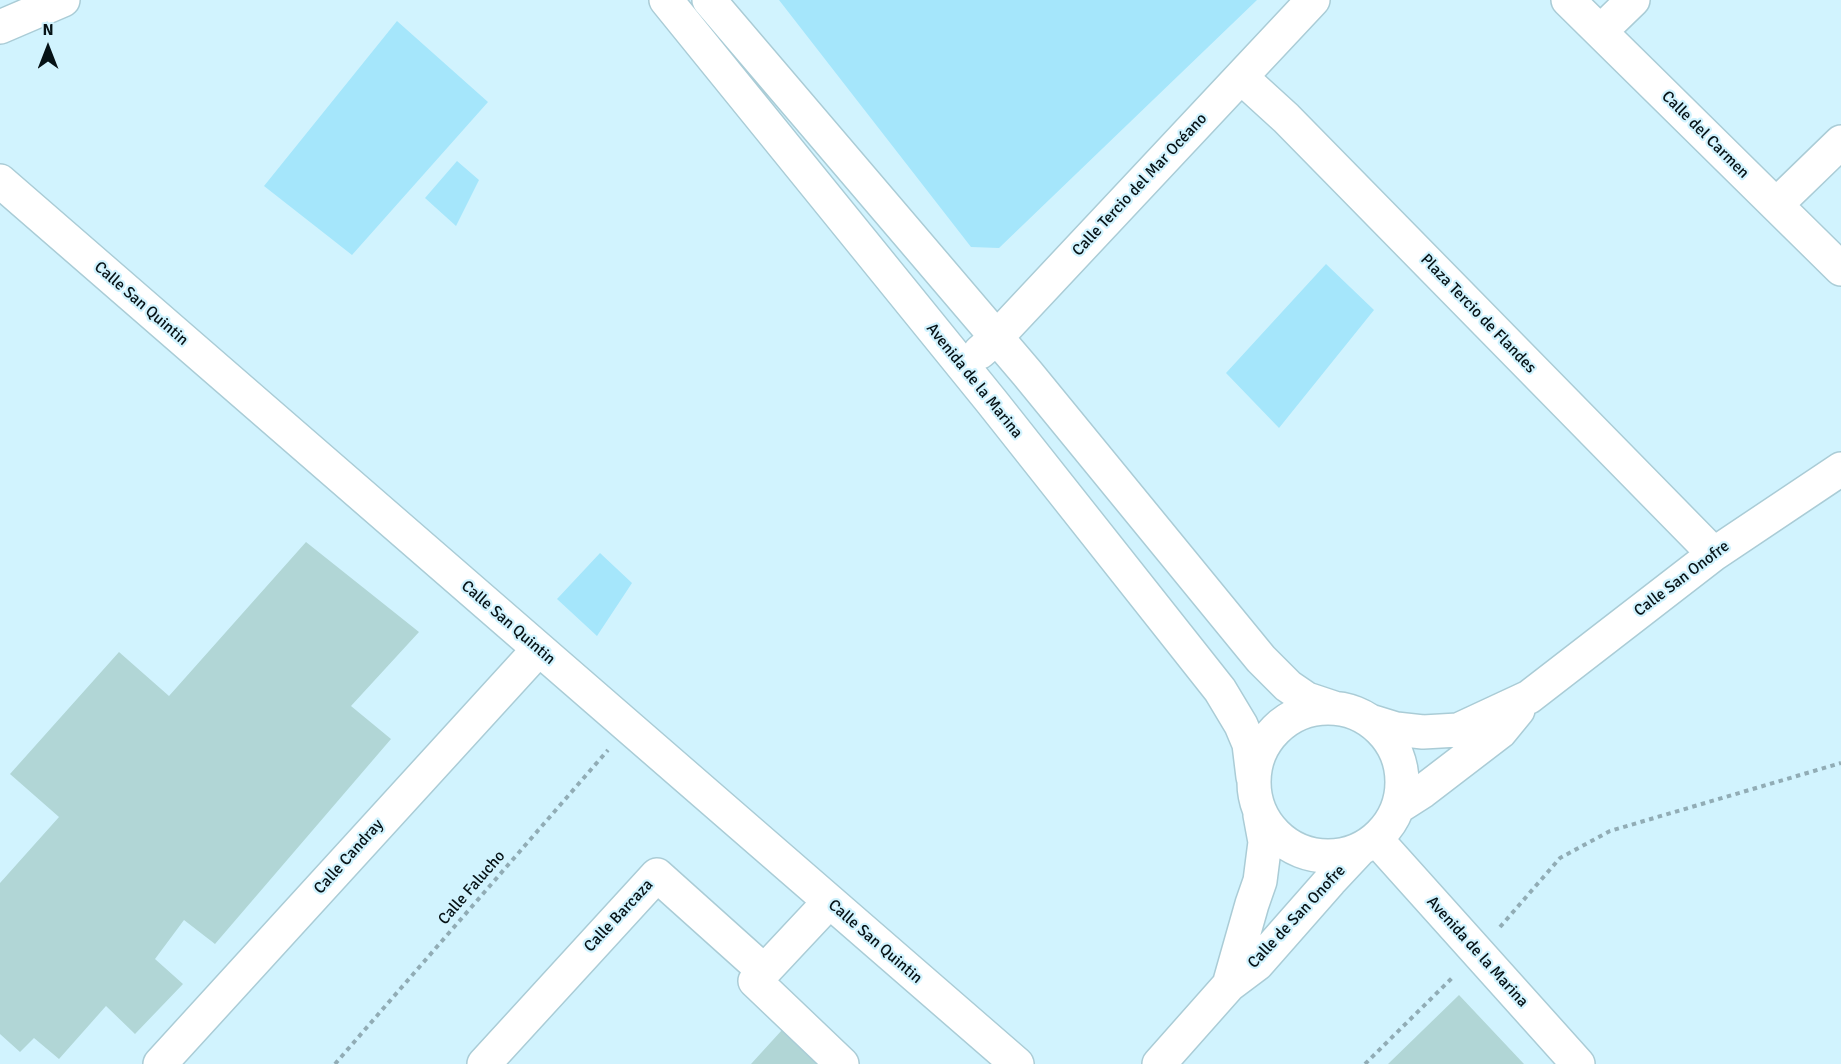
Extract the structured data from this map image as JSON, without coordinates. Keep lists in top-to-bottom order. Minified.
{"streets":{"street":["Calle del Carmen","Calle Tercio del Mar Océano","Calle San Quintin","Plaza Tercio de Flandes","Avenida de la Marina","Calle San Onofre","Calle Candray","Calle Barcaza","Calle de San Onofre"],"path":["Calle Falucho"]},"crossings":[["Calle Tercio del Mar Océano","Plaza Tercio de Flandes"],["Calle Tercio del Mar Océano","Avenida de la Marina"],["Calle San Quintin","Calle Candray"],["Calle San Quintin","Calle Falucho"],["Plaza Tercio de Flandes","Calle San Onofre"],["Avenida de la Marina","Calle de San Onofre"]],"north":"top"}
